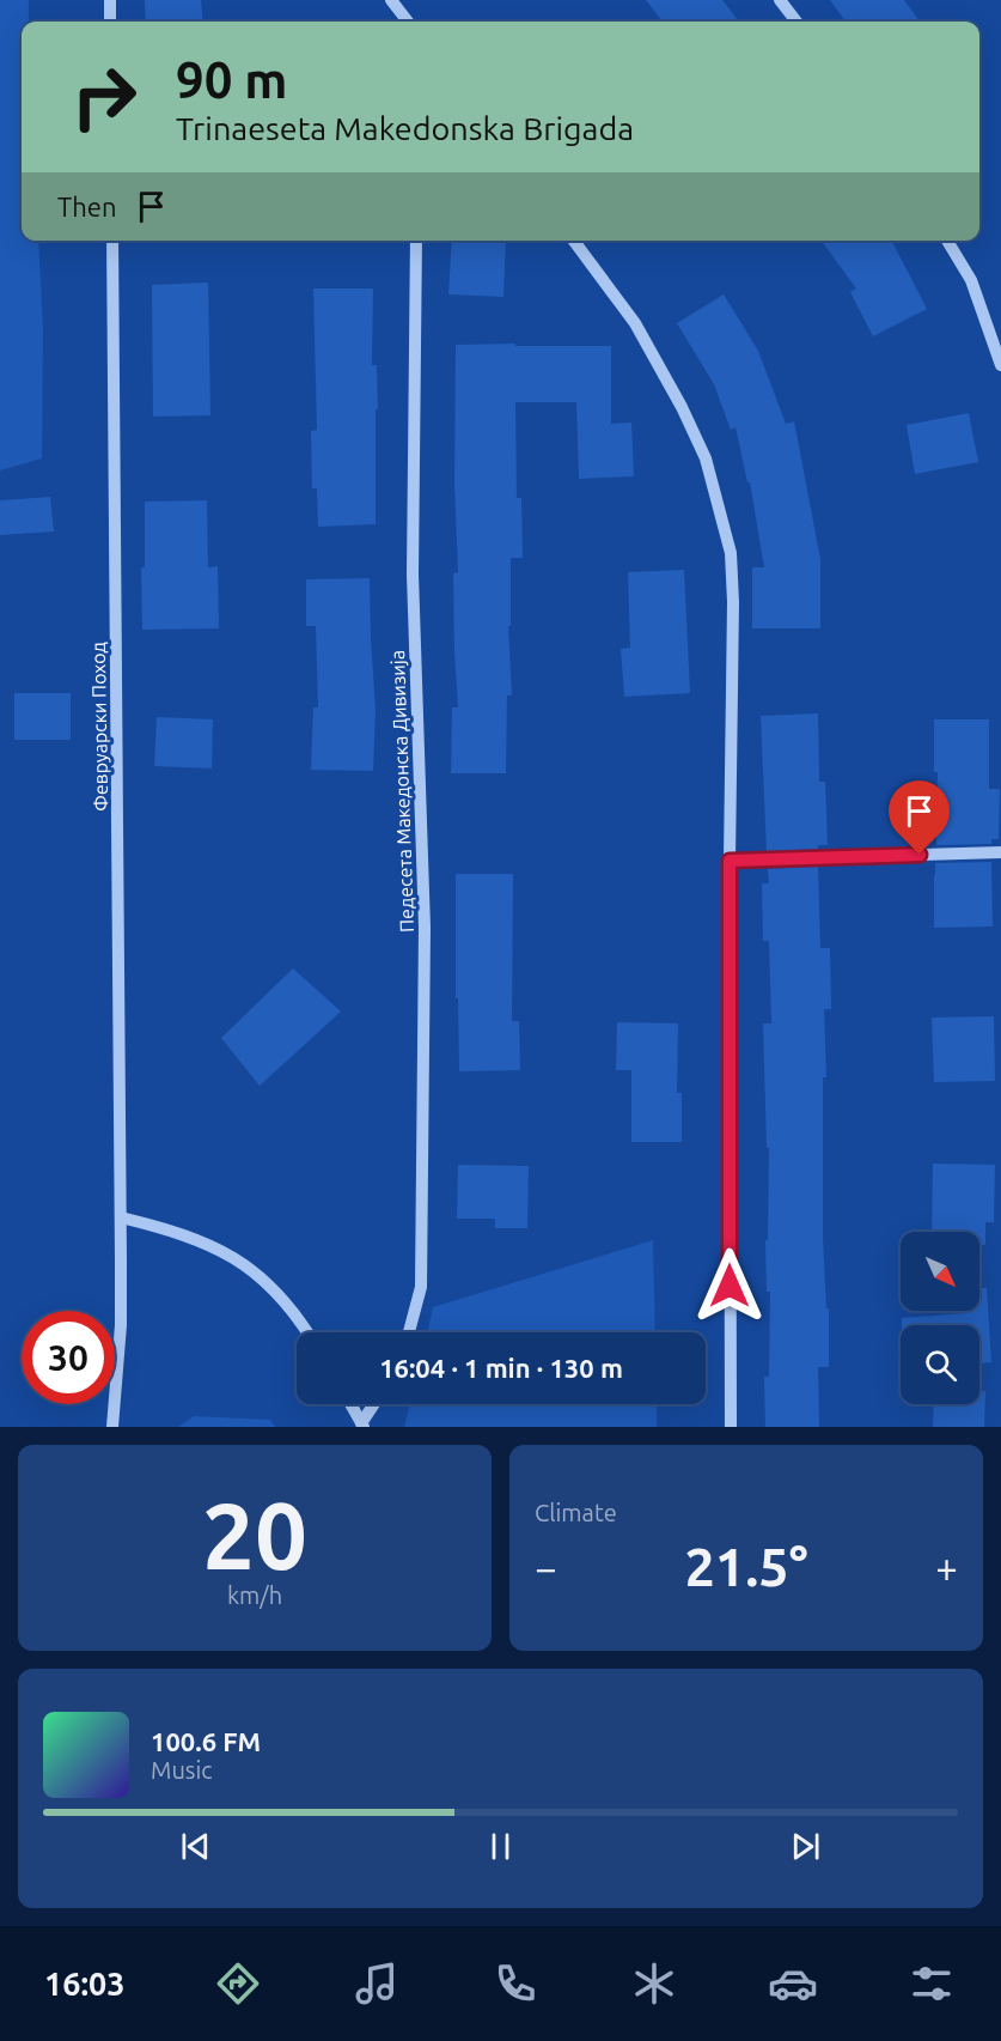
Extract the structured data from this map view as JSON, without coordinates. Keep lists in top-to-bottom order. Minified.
{"streets":{"street":["Февруарски Поход","Педесета Македонска Дивизија"]},"north":"bottom right","page":{"turn":["90 m","Trinaeseta Makedonska Brigada"],"then":"Then","limit":"30","trip":"16:04 · 1 min · 130 m","tile":[["20","km/h"],"Climate"],"heat":["−","21.5°","+"],"song":["100.6 FM","Music"],"tabs":"16:03"}}
